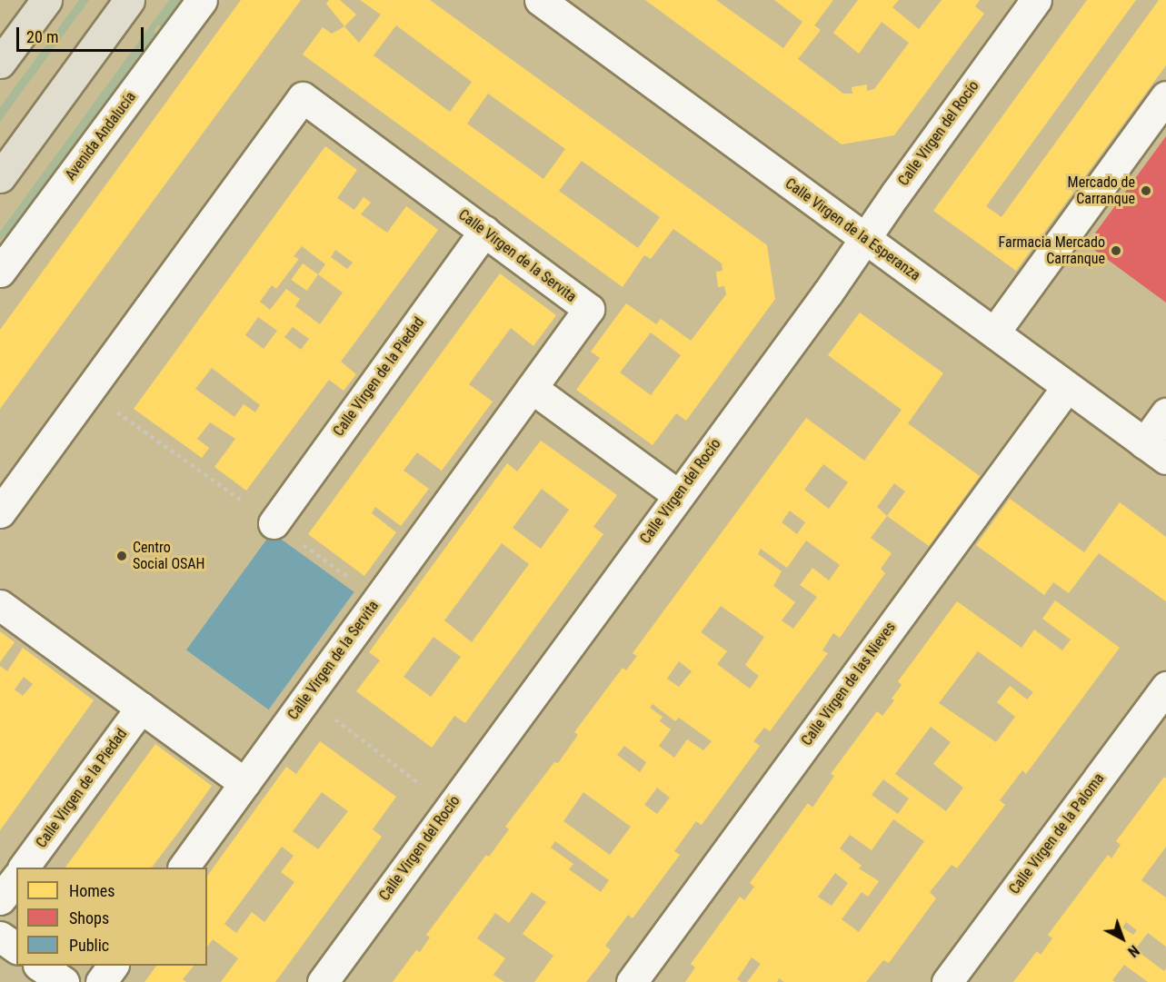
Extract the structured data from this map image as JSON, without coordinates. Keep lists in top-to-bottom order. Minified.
{"streets":{"street":["Calle Virgen del Rocío","Avenida Andalucía","Calle Virgen de la Esperanza","Calle Virgen de la Servita","Calle Virgen de la Piedad","Calle Virgen de las Nieves","Calle Virgen de la Paloma"]},"crossings":[["Calle Virgen del Rocío","Calle Virgen de la Esperanza"],["Calle Virgen de la Esperanza","Calle Virgen de las Nieves"],["Calle Virgen de la Servita","Calle Virgen de la Piedad"]],"places":["Mercado de Carranque","Farmacia Mercado Carranque","Centro Social OSAH"],"legend":["Homes","Shops","Public"],"scale_bar":"20 m","north":"bottom right"}
